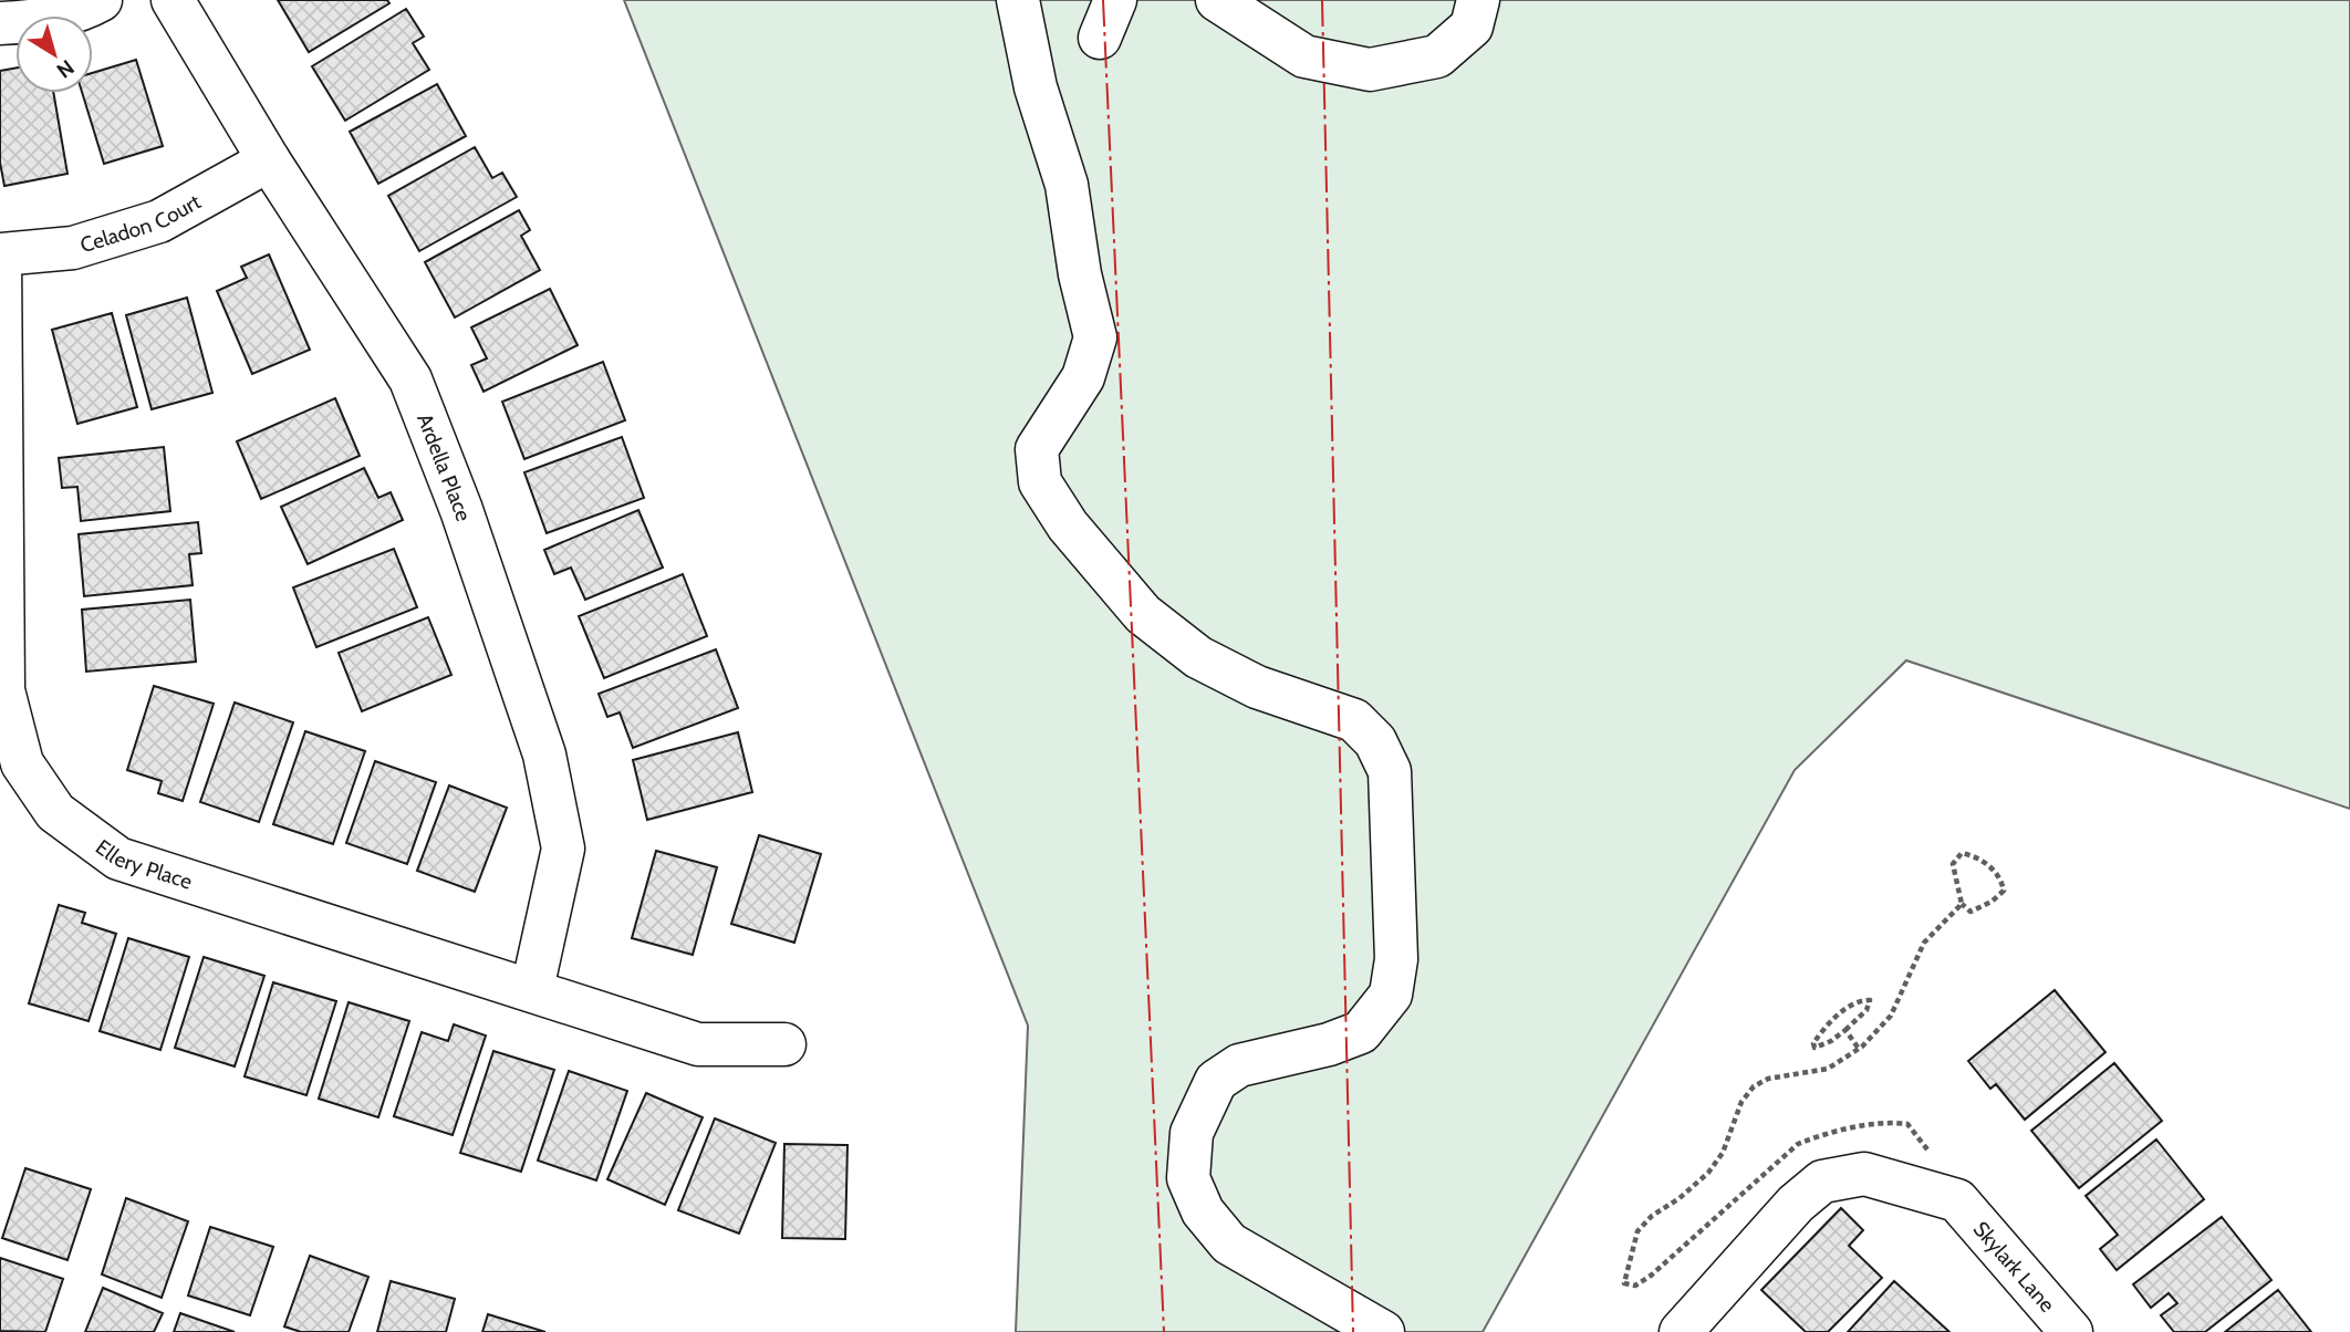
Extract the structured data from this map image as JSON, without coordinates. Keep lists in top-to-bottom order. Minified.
{"streets":{"street":["Celadon Court","Ardella Place","Ellery Place","Skylark Lane"]},"crossings":[["Celadon Court","Ardella Place"],["Celadon Court","Ellery Place"],["Ardella Place","Ellery Place"]],"north":"bottom right"}
